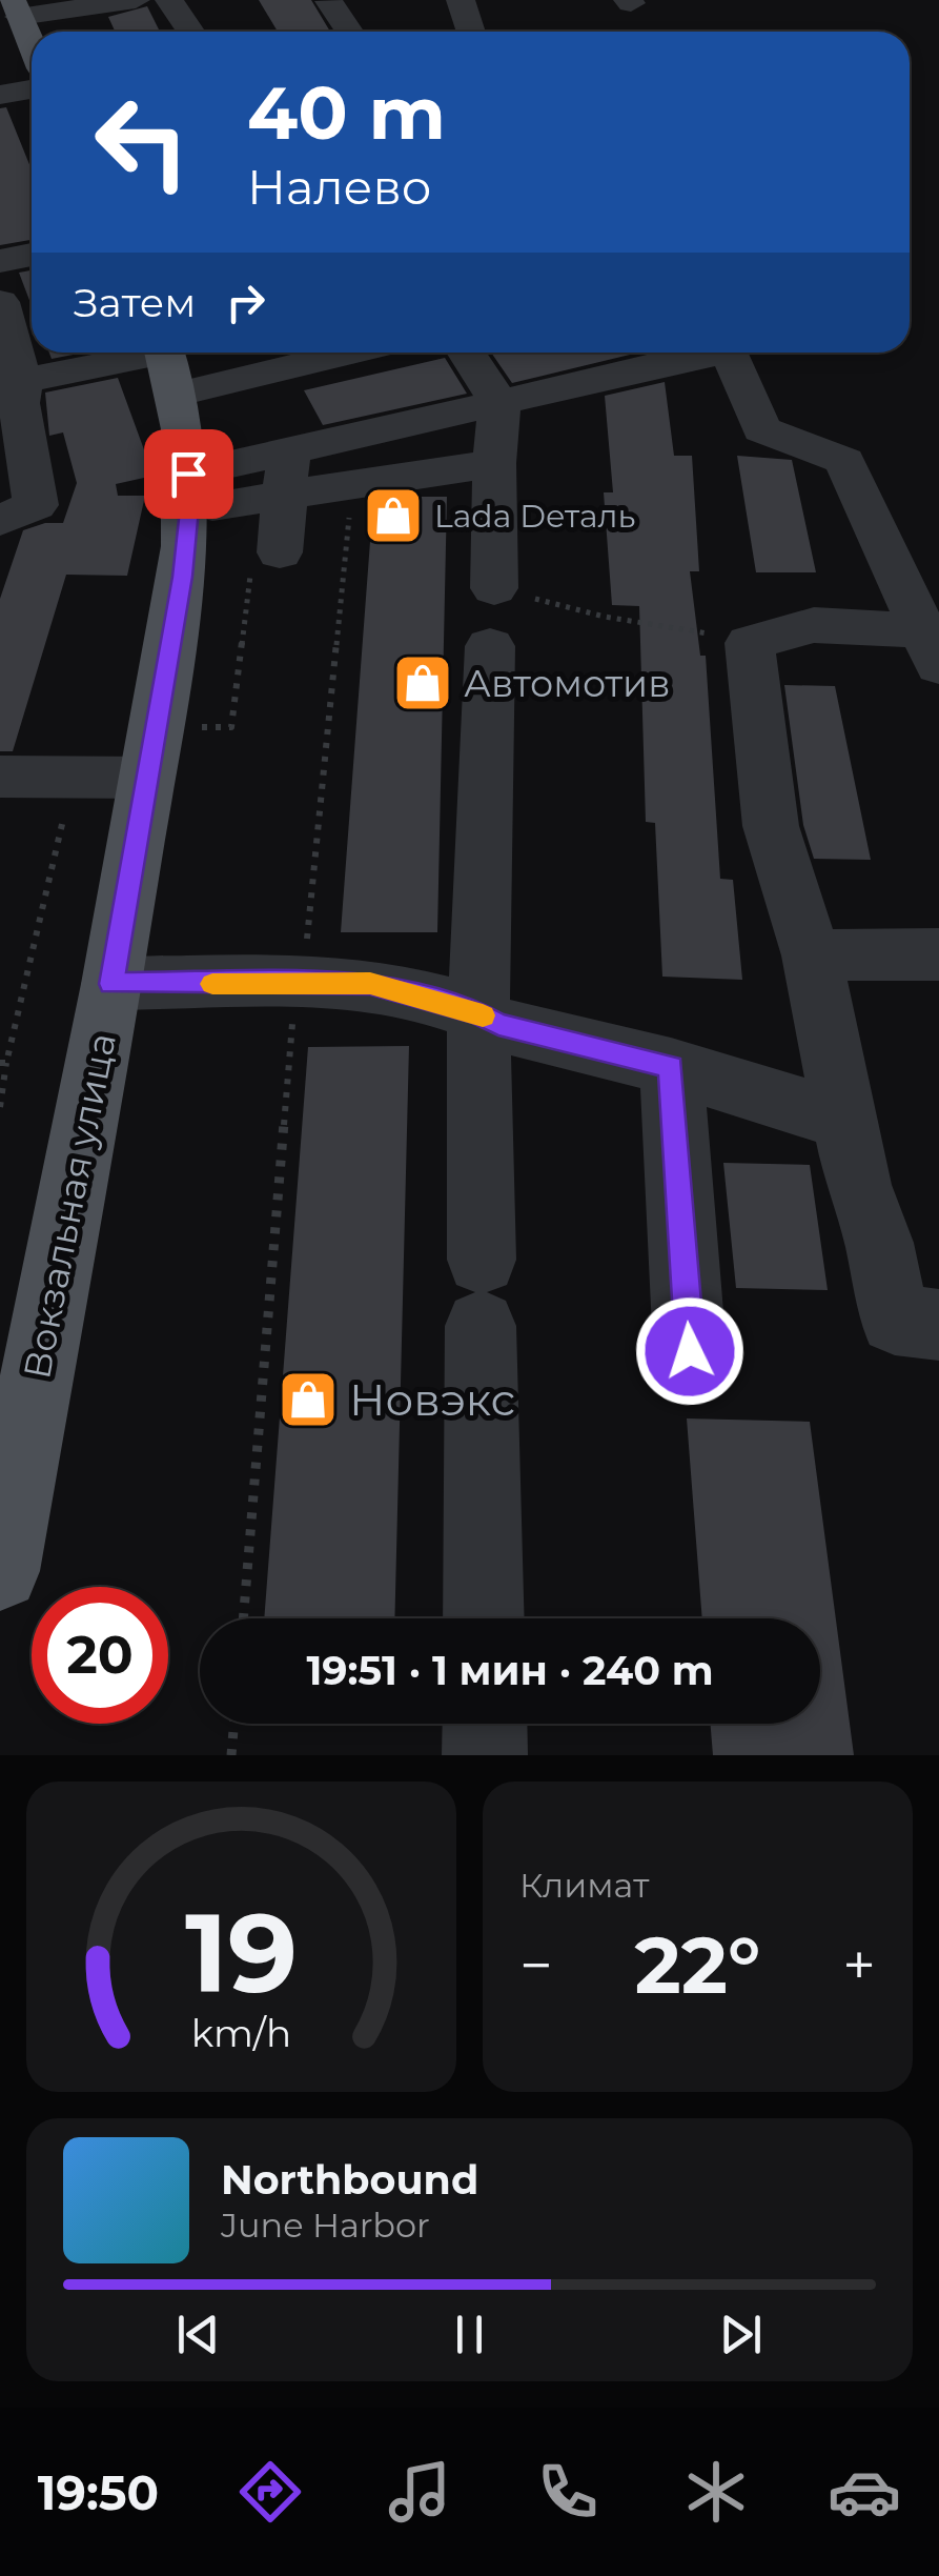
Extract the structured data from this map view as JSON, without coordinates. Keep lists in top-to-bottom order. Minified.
{"streets":{"main road":["Вокзальная улица"]},"places":{"shop":["Lada Dеталь","Автомотив","Новэкс"]},"page":{"turn":["40 m","Налево"],"then":"Затем","limit":"20","trip":"19:51 · 1 мин · 240 m","tile":"Климат","heat":["−","22°","+"],"song":["Northbound","June Harbor"],"tabs":"19:50","gauge":["19","km/h"]}}
